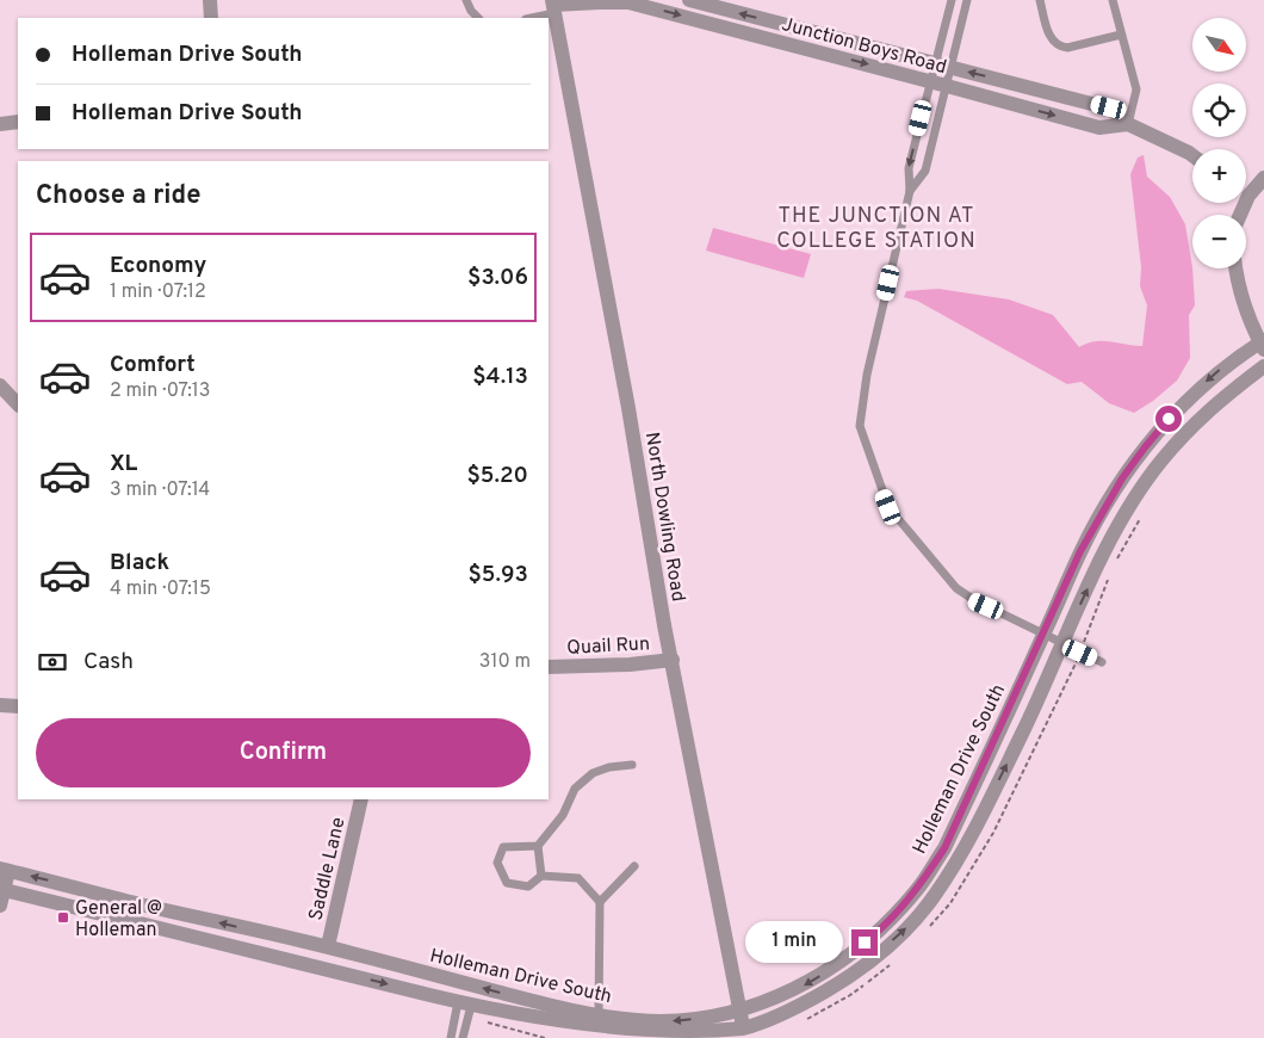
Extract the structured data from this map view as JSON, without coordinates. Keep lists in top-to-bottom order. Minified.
{"streets":{"street":["Junction Boys Road","North Dowling Road","Quail Run","Holleman Drive South","Saddle Lane"]},"crossings":[["Junction Boys Road","North Dowling Road"],["North Dowling Road","Quail Run"],["North Dowling Road","Holleman Drive South"],["Holleman Drive South","Saddle Lane"]],"districts":["THE JUNCTION AT COLLEGE STATION"],"places":{"transit":["General @ Holleman"]},"north":"bottom right","page":{"map_buttons":["+","−"],"banner":["Holleman Drive South","Holleman Drive South"],"heading":"Choose a ride","list":[{"name":"Economy","note":"1 min · 07:12","value":"$3.06"},{"name":"Comfort","note":"2 min · 07:13","value":"$4.13"},{"name":"XL","note":"3 min · 07:14","value":"$5.20"},{"name":"Black","note":"4 min · 07:15","value":"$5.93"}],"pay":["Cash","310 m"],"buttons":"Confirm","bubble":"1 min"}}
